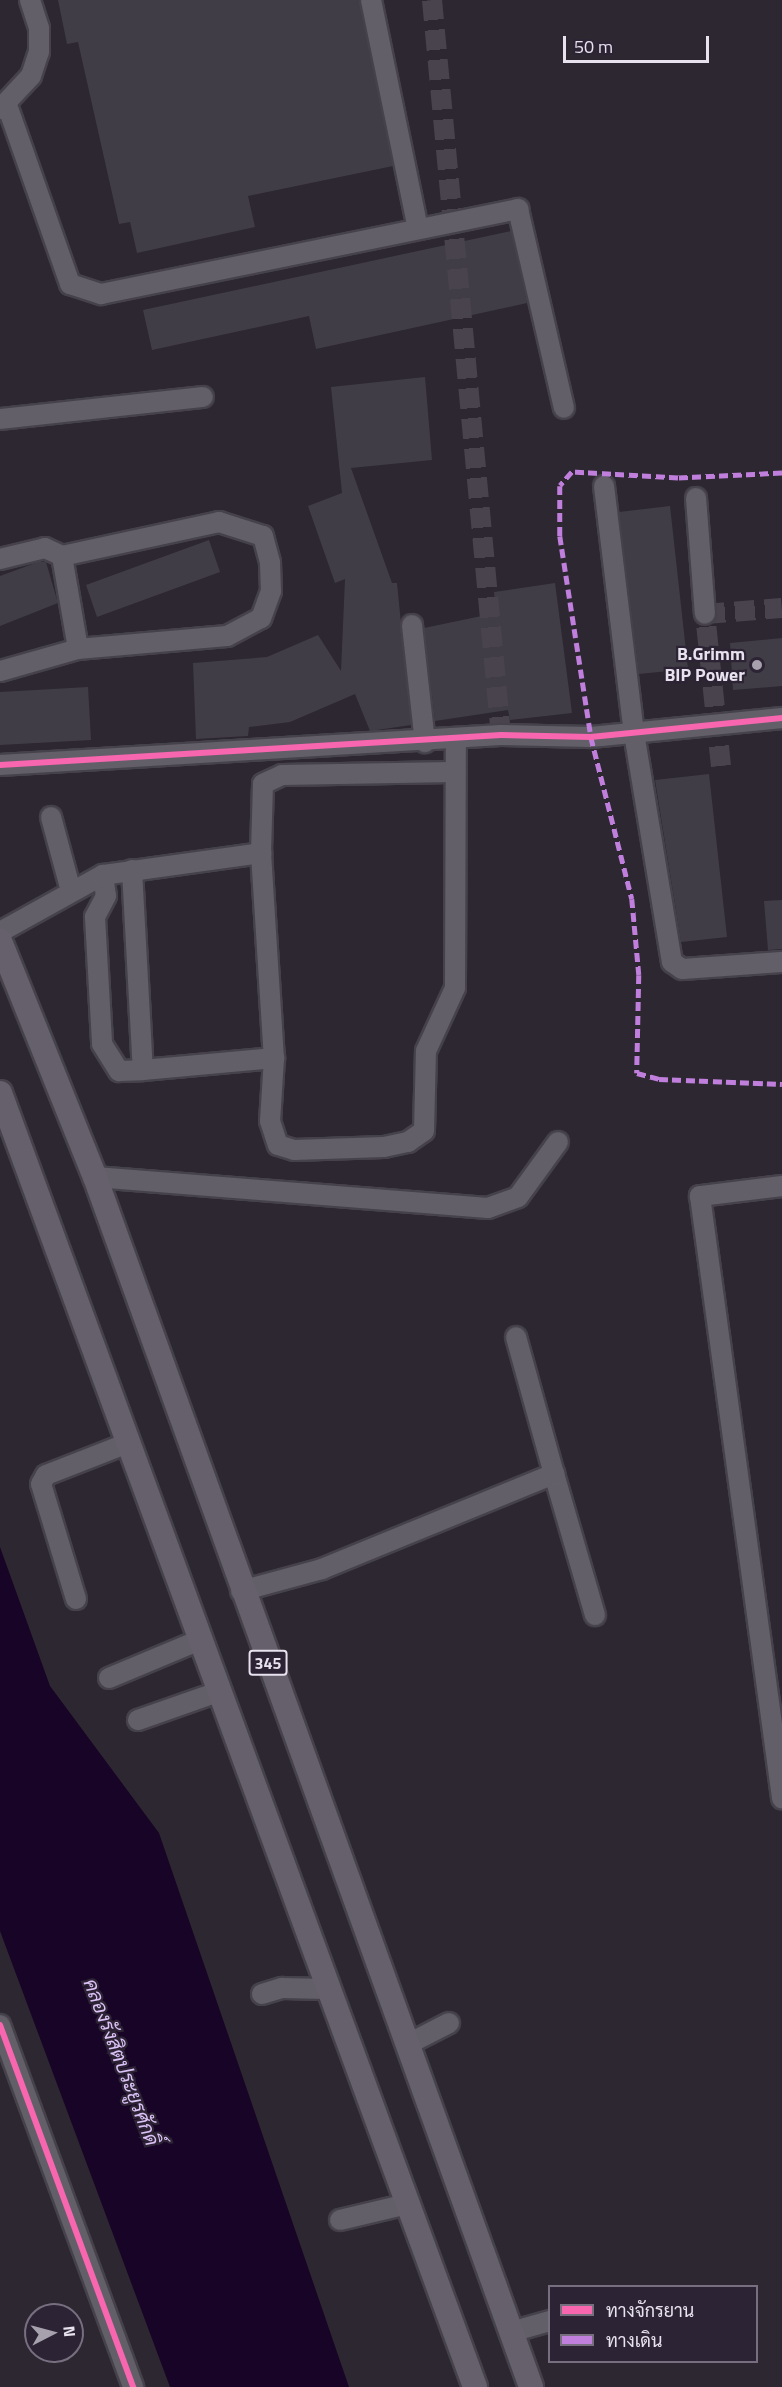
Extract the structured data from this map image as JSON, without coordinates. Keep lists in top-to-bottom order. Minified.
{"streets":{"main road":["345"]},"water":["คลองรังสิตประยูรศักดิ์"],"places":["B.Grimm BIP Power"],"legend":["ทางจักรยาน","ทางเดิน"],"scale_bar":"50 m","north":"right"}
